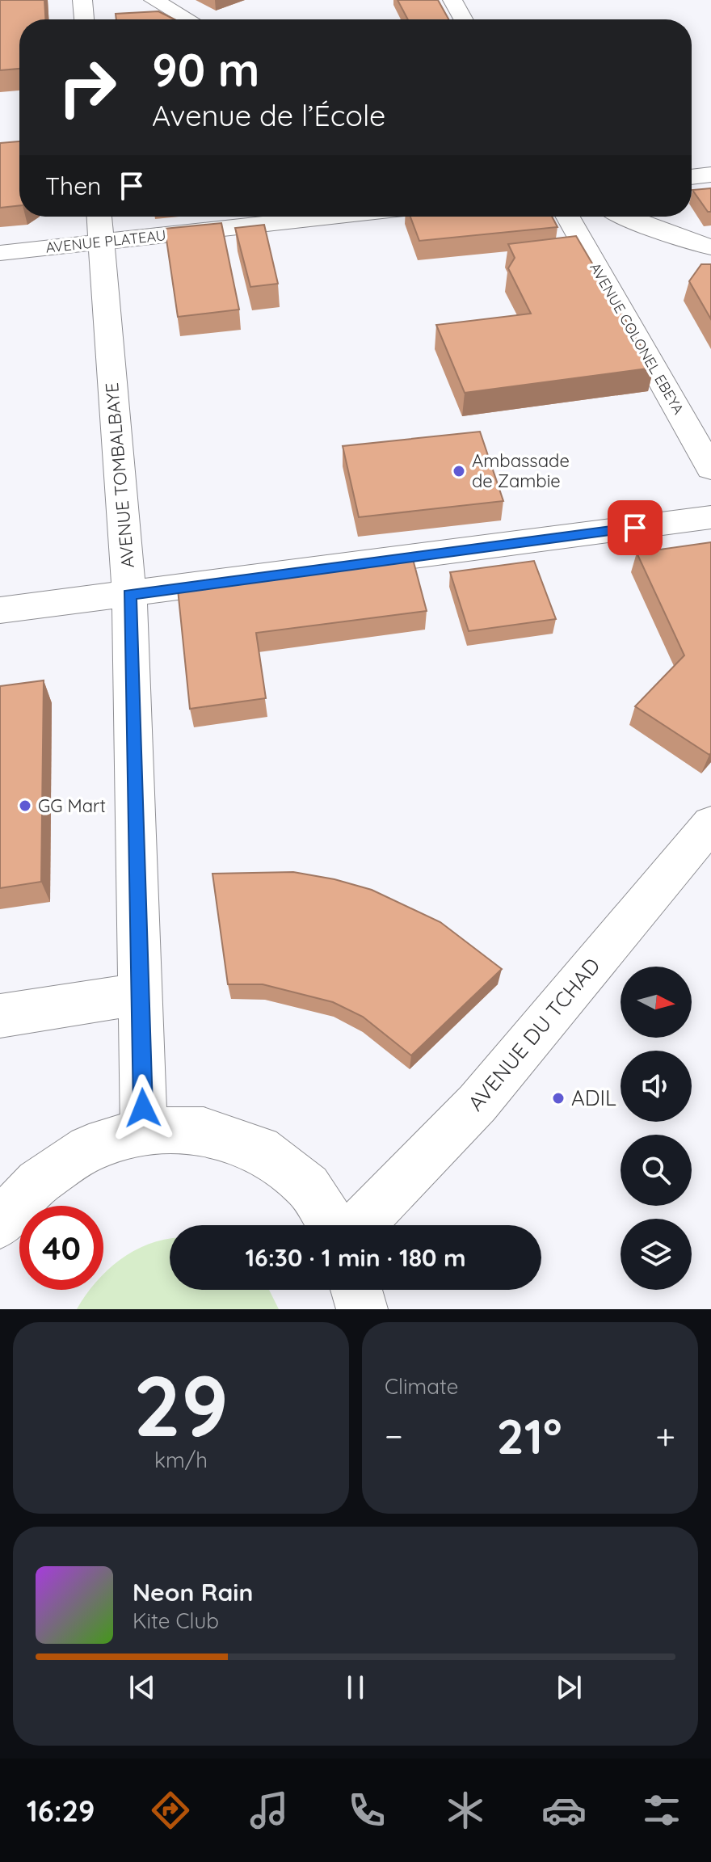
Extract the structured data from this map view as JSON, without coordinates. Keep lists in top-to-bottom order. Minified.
{"streets":{"street":["AVENUE PLATEAU","AVENUE COLONEL EBEYA","AVENUE TOMBALBAYE","AVENUE DU TCHAD"]},"crossings":[["AVENUE PLATEAU","AVENUE TOMBALBAYE"]],"places":["Ambassade de Zambie","GG Mart","ADIL"],"north":"right","page":{"turn":["90 m","Avenue de l’École"],"then":"Then","limit":"40","trip":"16:30 · 1 min · 180 m","tile":[["29","km/h"],"Climate"],"heat":["−","21°","+"],"song":["Neon Rain","Kite Club"],"tabs":"16:29"}}
